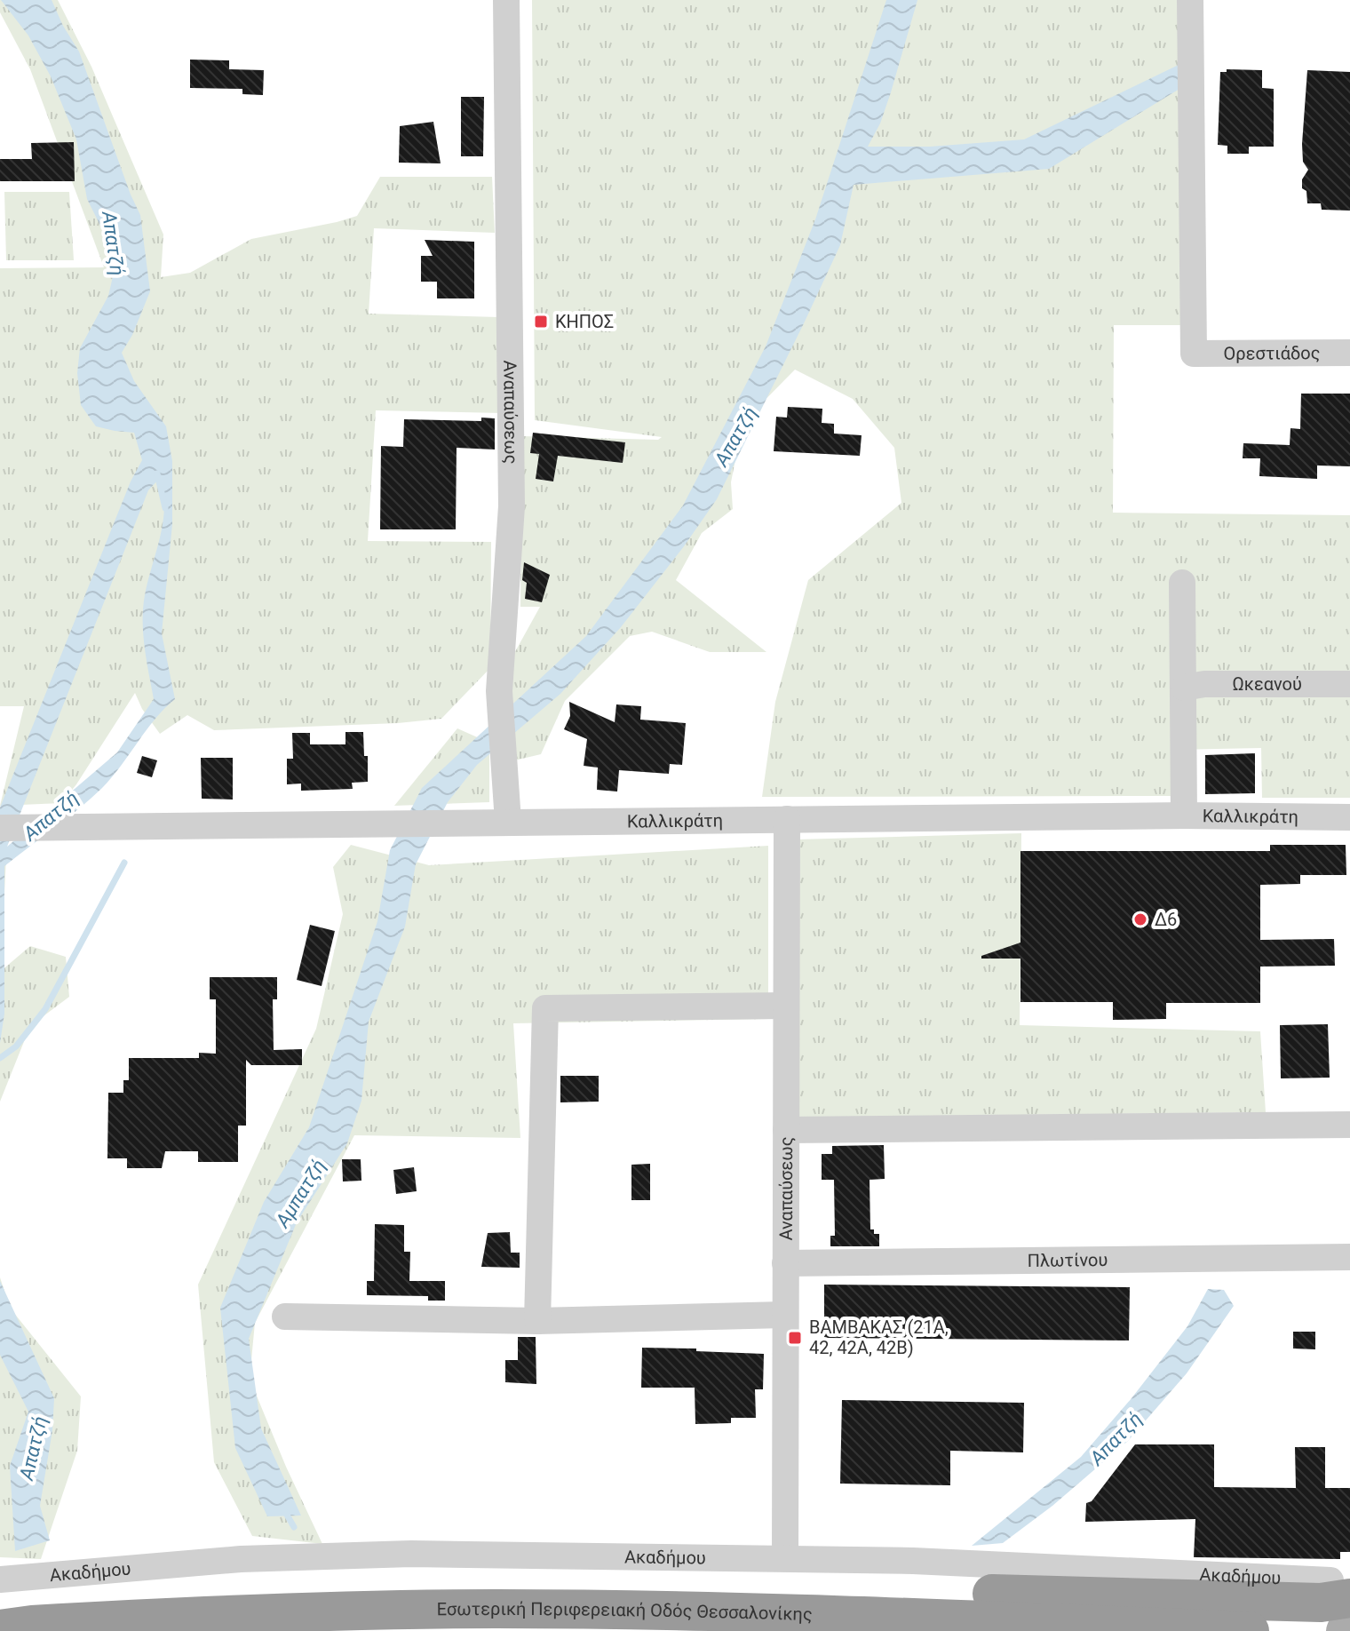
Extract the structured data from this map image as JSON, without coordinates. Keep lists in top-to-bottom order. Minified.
{"streets":{"highway":["Εσωτερική Περιφερειακή Οδός Θεσσαλονίκης"],"street":["Ορεστιάδος","Αναπαύσεως","Ωκεανού","Καλλικράτη","Πλωτίνου","Ακαδήμου"]},"crossings":[["Αναπαύσεως","Καλλικράτη"],["Αναπαύσεως","Πλωτίνου"],["Αναπαύσεως","Ακαδήμου"]],"water":["Απατζή","Αμπατζή"],"places":{"transit":["ΚΗΠΟΣ","ΒΑΜΒΑΚΑΣ (21Α, 42, 42Α, 42Β)"],"other":["Δ6"]}}
